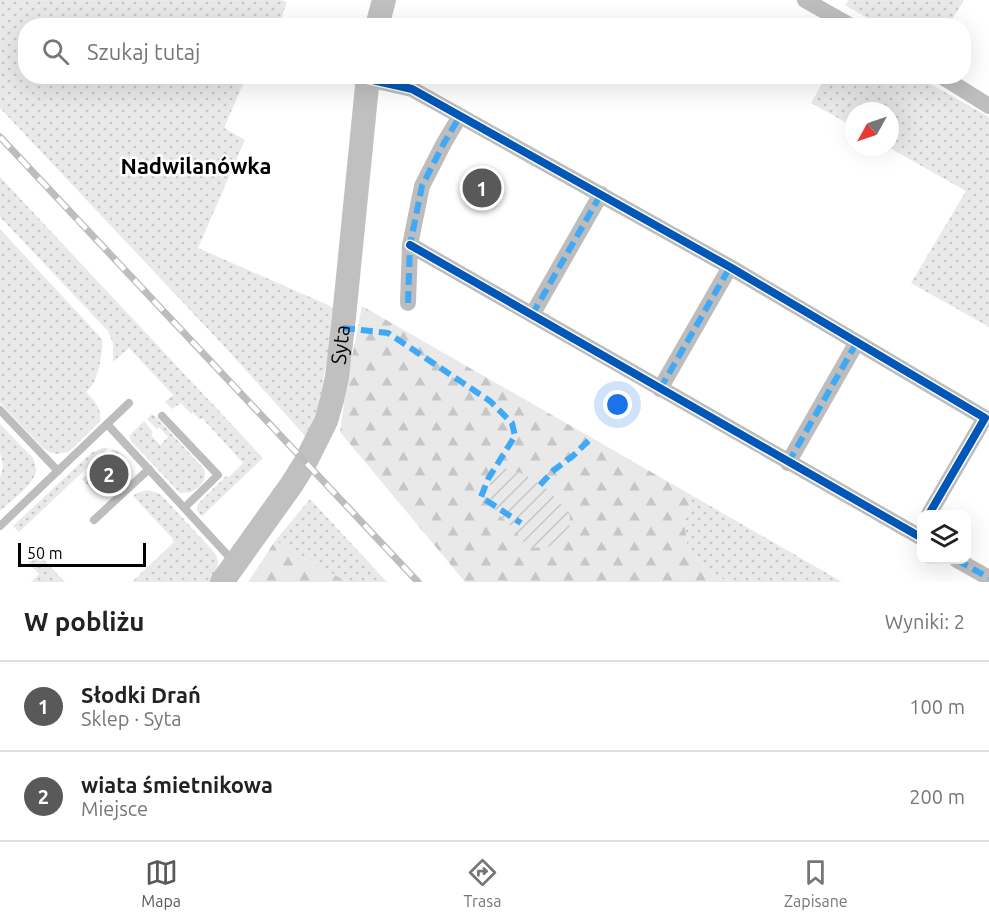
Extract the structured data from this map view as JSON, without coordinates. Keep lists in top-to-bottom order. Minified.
{"streets":{"street":["Syta"]},"districts":["Nadwilanówka"],"scale_bar":"50 m","north":"bottom left","page":{"search":"Szukaj tutaj","pins":["1","2"],"scale":"50 m","heading":["W pobliżu","Wyniki: 2"],"list":[{"mark":"1","name":"Słodki Drań","note":"Sklep · Syta","value":"100 m"},{"mark":"2","name":"wiata śmietnikowa","note":"Miejsce","value":"200 m"}],"nav":["Mapa","Trasa","Zapisane"]}}
